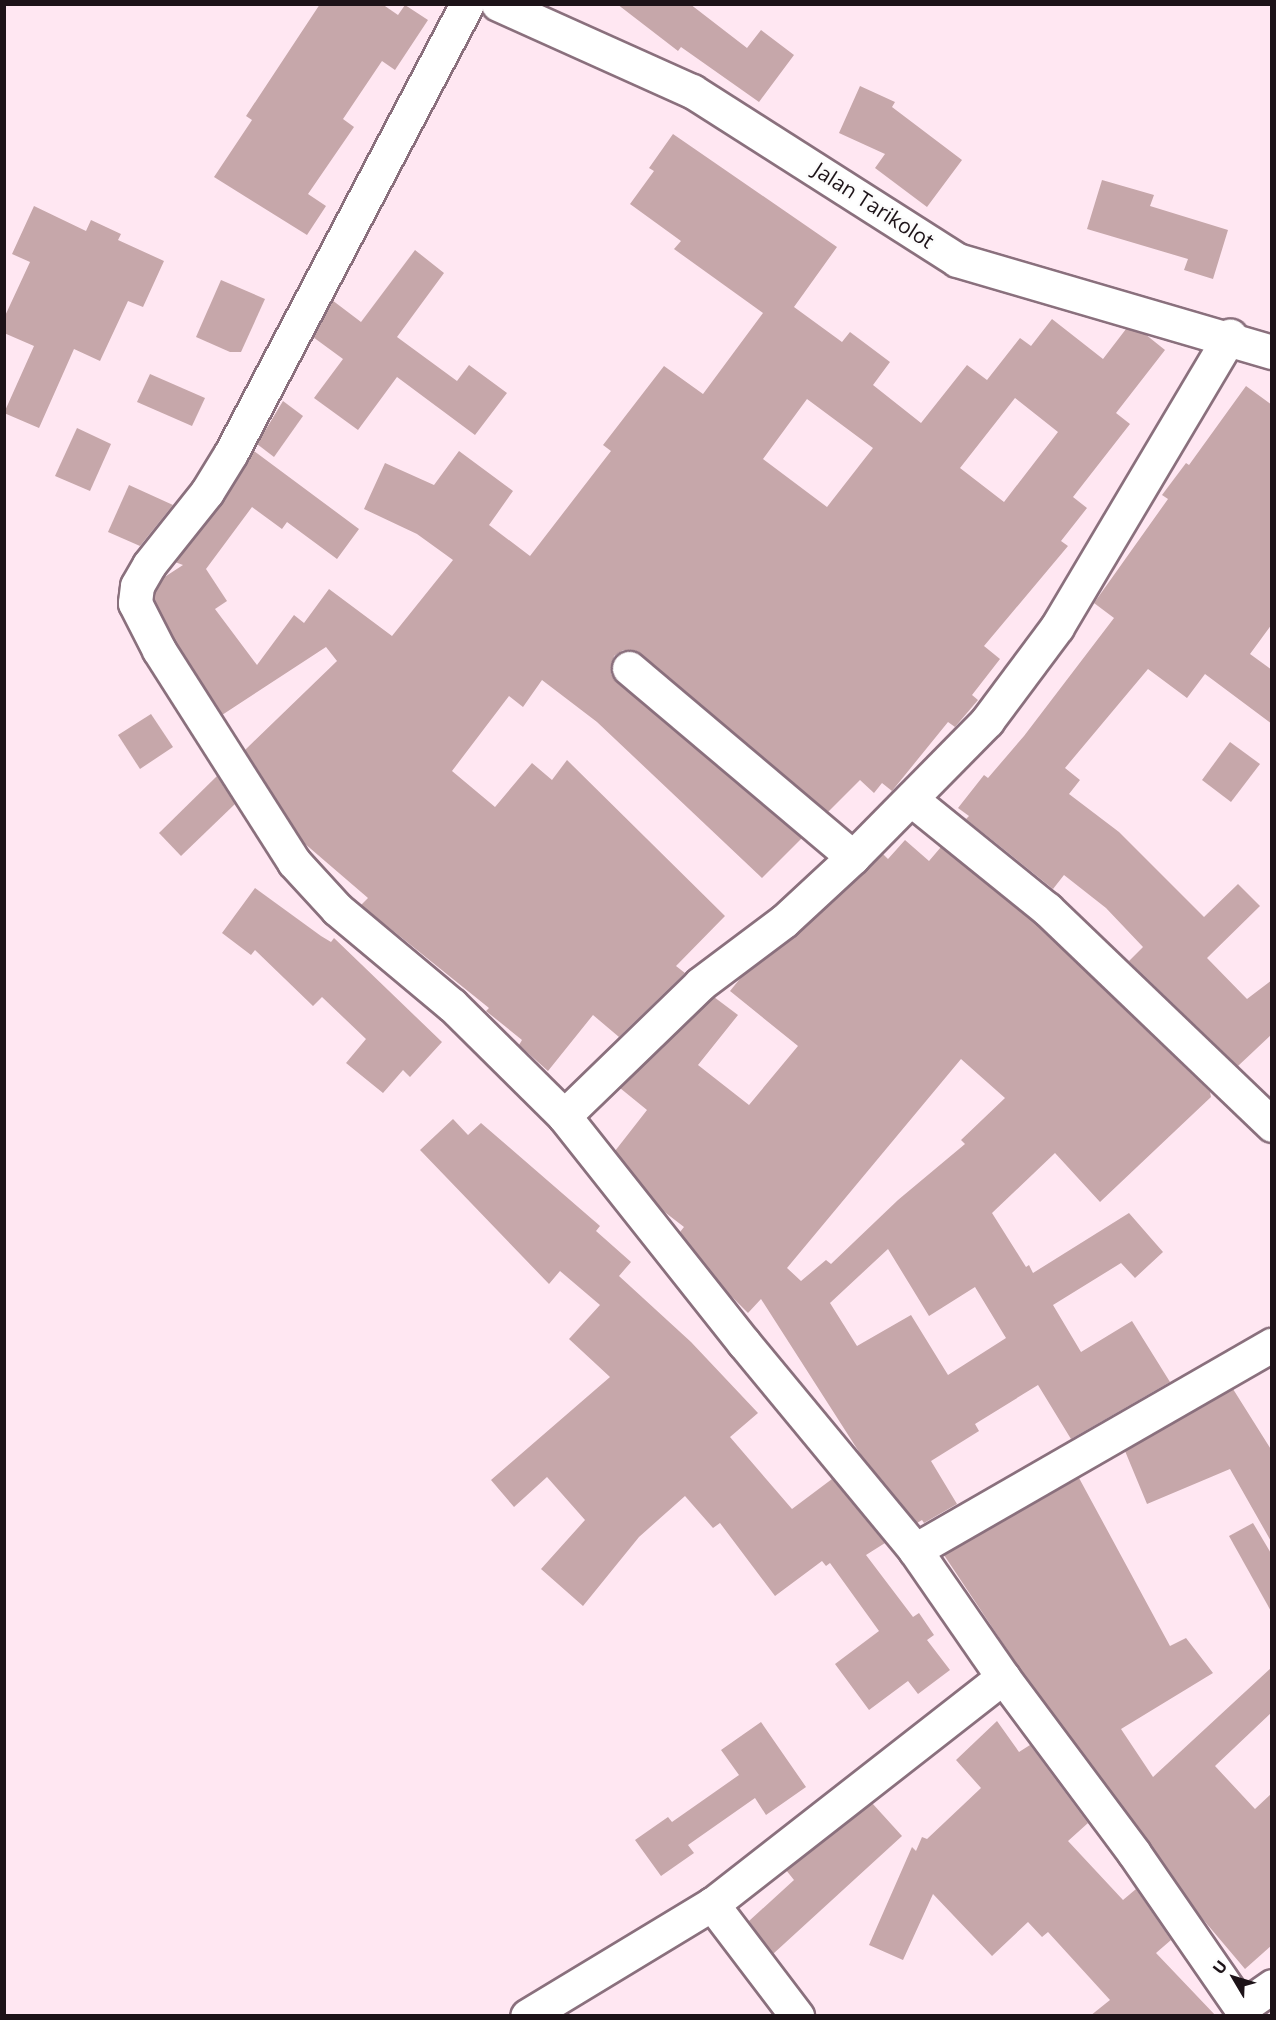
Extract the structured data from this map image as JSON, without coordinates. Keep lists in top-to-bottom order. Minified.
{"streets":{"street":["Jalan Tarikolot"]},"north":"top left"}
